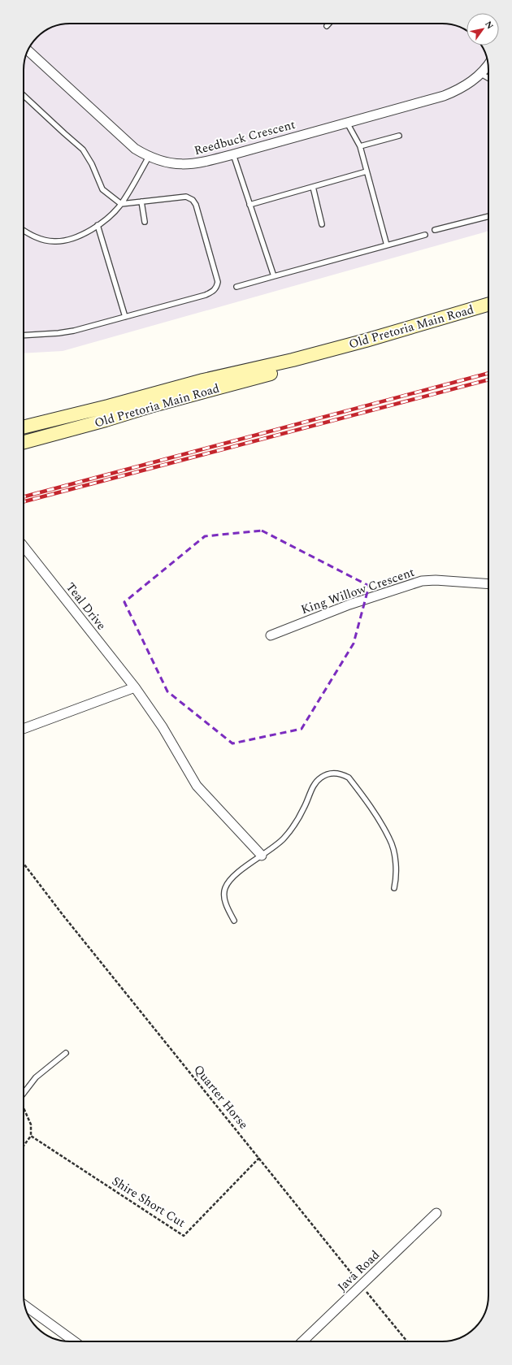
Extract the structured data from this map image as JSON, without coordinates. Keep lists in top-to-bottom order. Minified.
{"streets":{"main road":["Old Pretoria Main Road"],"street":["Reedbuck Crescent","King Willow Crescent","Teal Drive","Java Road"],"path":["Quarter Horse","Shire Short Cut"]},"crossings":[["Quarter Horse","Shire Short Cut"],["Quarter Horse","Java Road"]],"north":"top right"}
